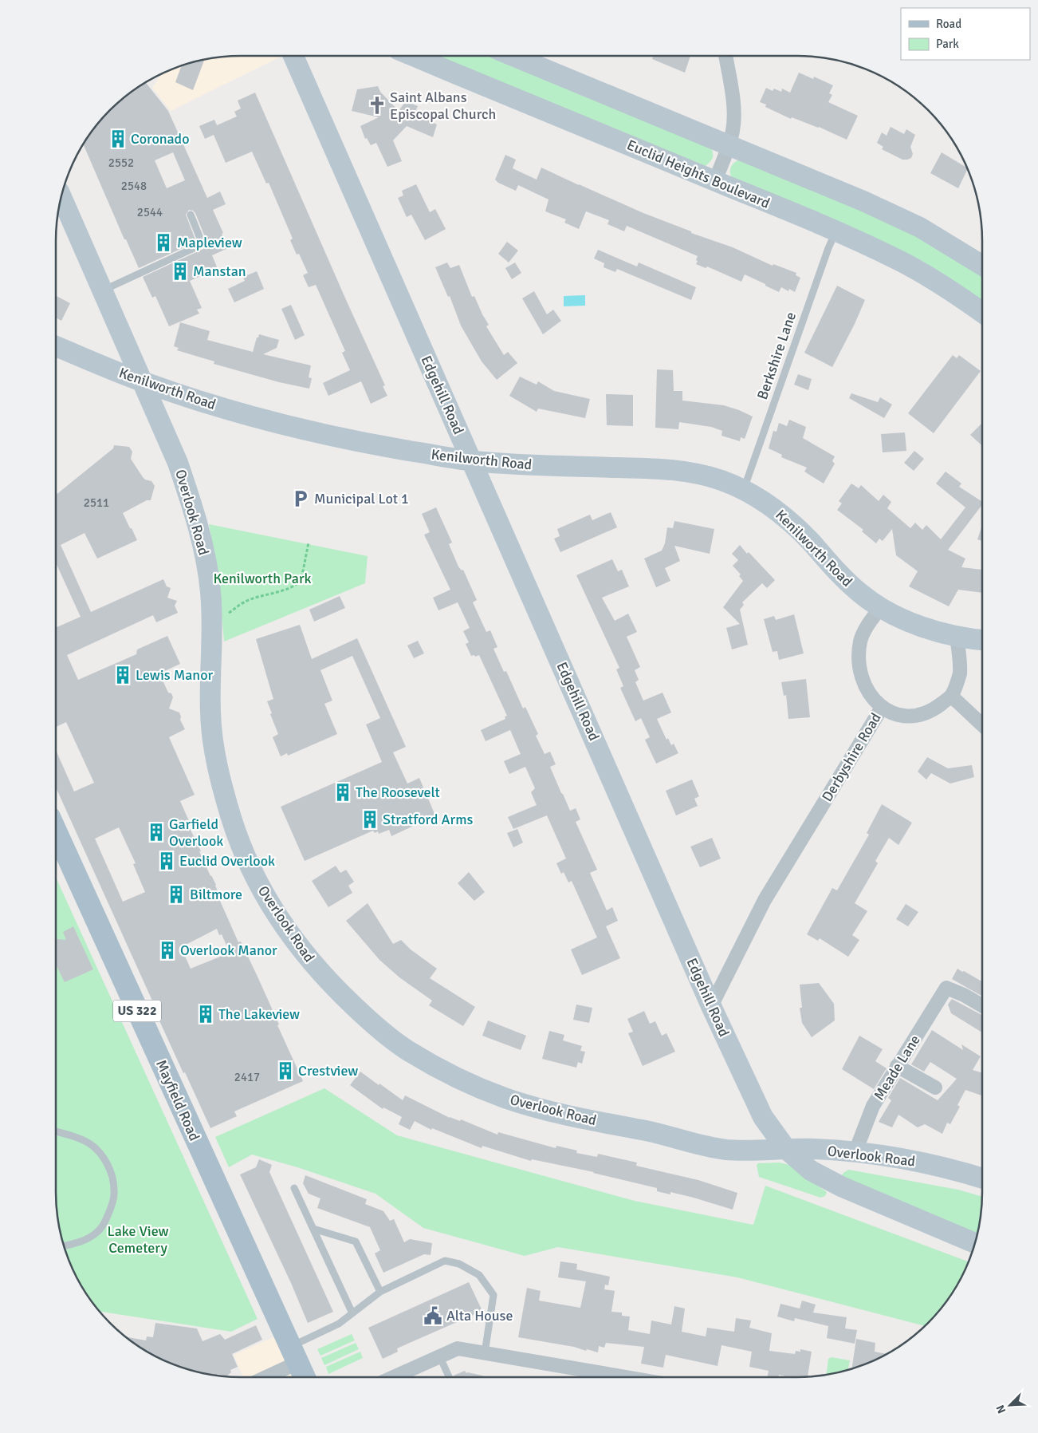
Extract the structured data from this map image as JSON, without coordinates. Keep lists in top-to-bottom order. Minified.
{"streets":{"main road":["US 322","Mayfield Road"],"street":["Euclid Heights Boulevard","Kenilworth Road","Edgehill Road","Overlook Road","Derbyshire Road","Meade Lane"],"lane":["Berkshire Lane"]},"crossings":[["Euclid Heights Boulevard","Berkshire Lane"],["Berkshire Lane","Kenilworth Road"],["Kenilworth Road","Edgehill Road"],["Kenilworth Road","Overlook Road"],["Kenilworth Road","Derbyshire Road"],["Edgehill Road","Overlook Road"],["Edgehill Road","Derbyshire Road"],["Overlook Road","Meade Lane"]],"parks":["Kenilworth Park","Lake View Cemetery"],"places":{"church":["Saint Albans Episcopal Church"],"building":["Coronado","Mapleview","Manstan","Lewis Manor","The Roosevelt","Stratford Arms","Garfield Overlook","Euclid Overlook","Biltmore","Overlook Manor","The Lakeview","Crestview"],"parking":["Municipal Lot 1"],"public building":["Alta House"]},"house_numbers":["2552","2548","2544","2511","2417"],"legend":["Road","Park"],"north":"bottom left"}
